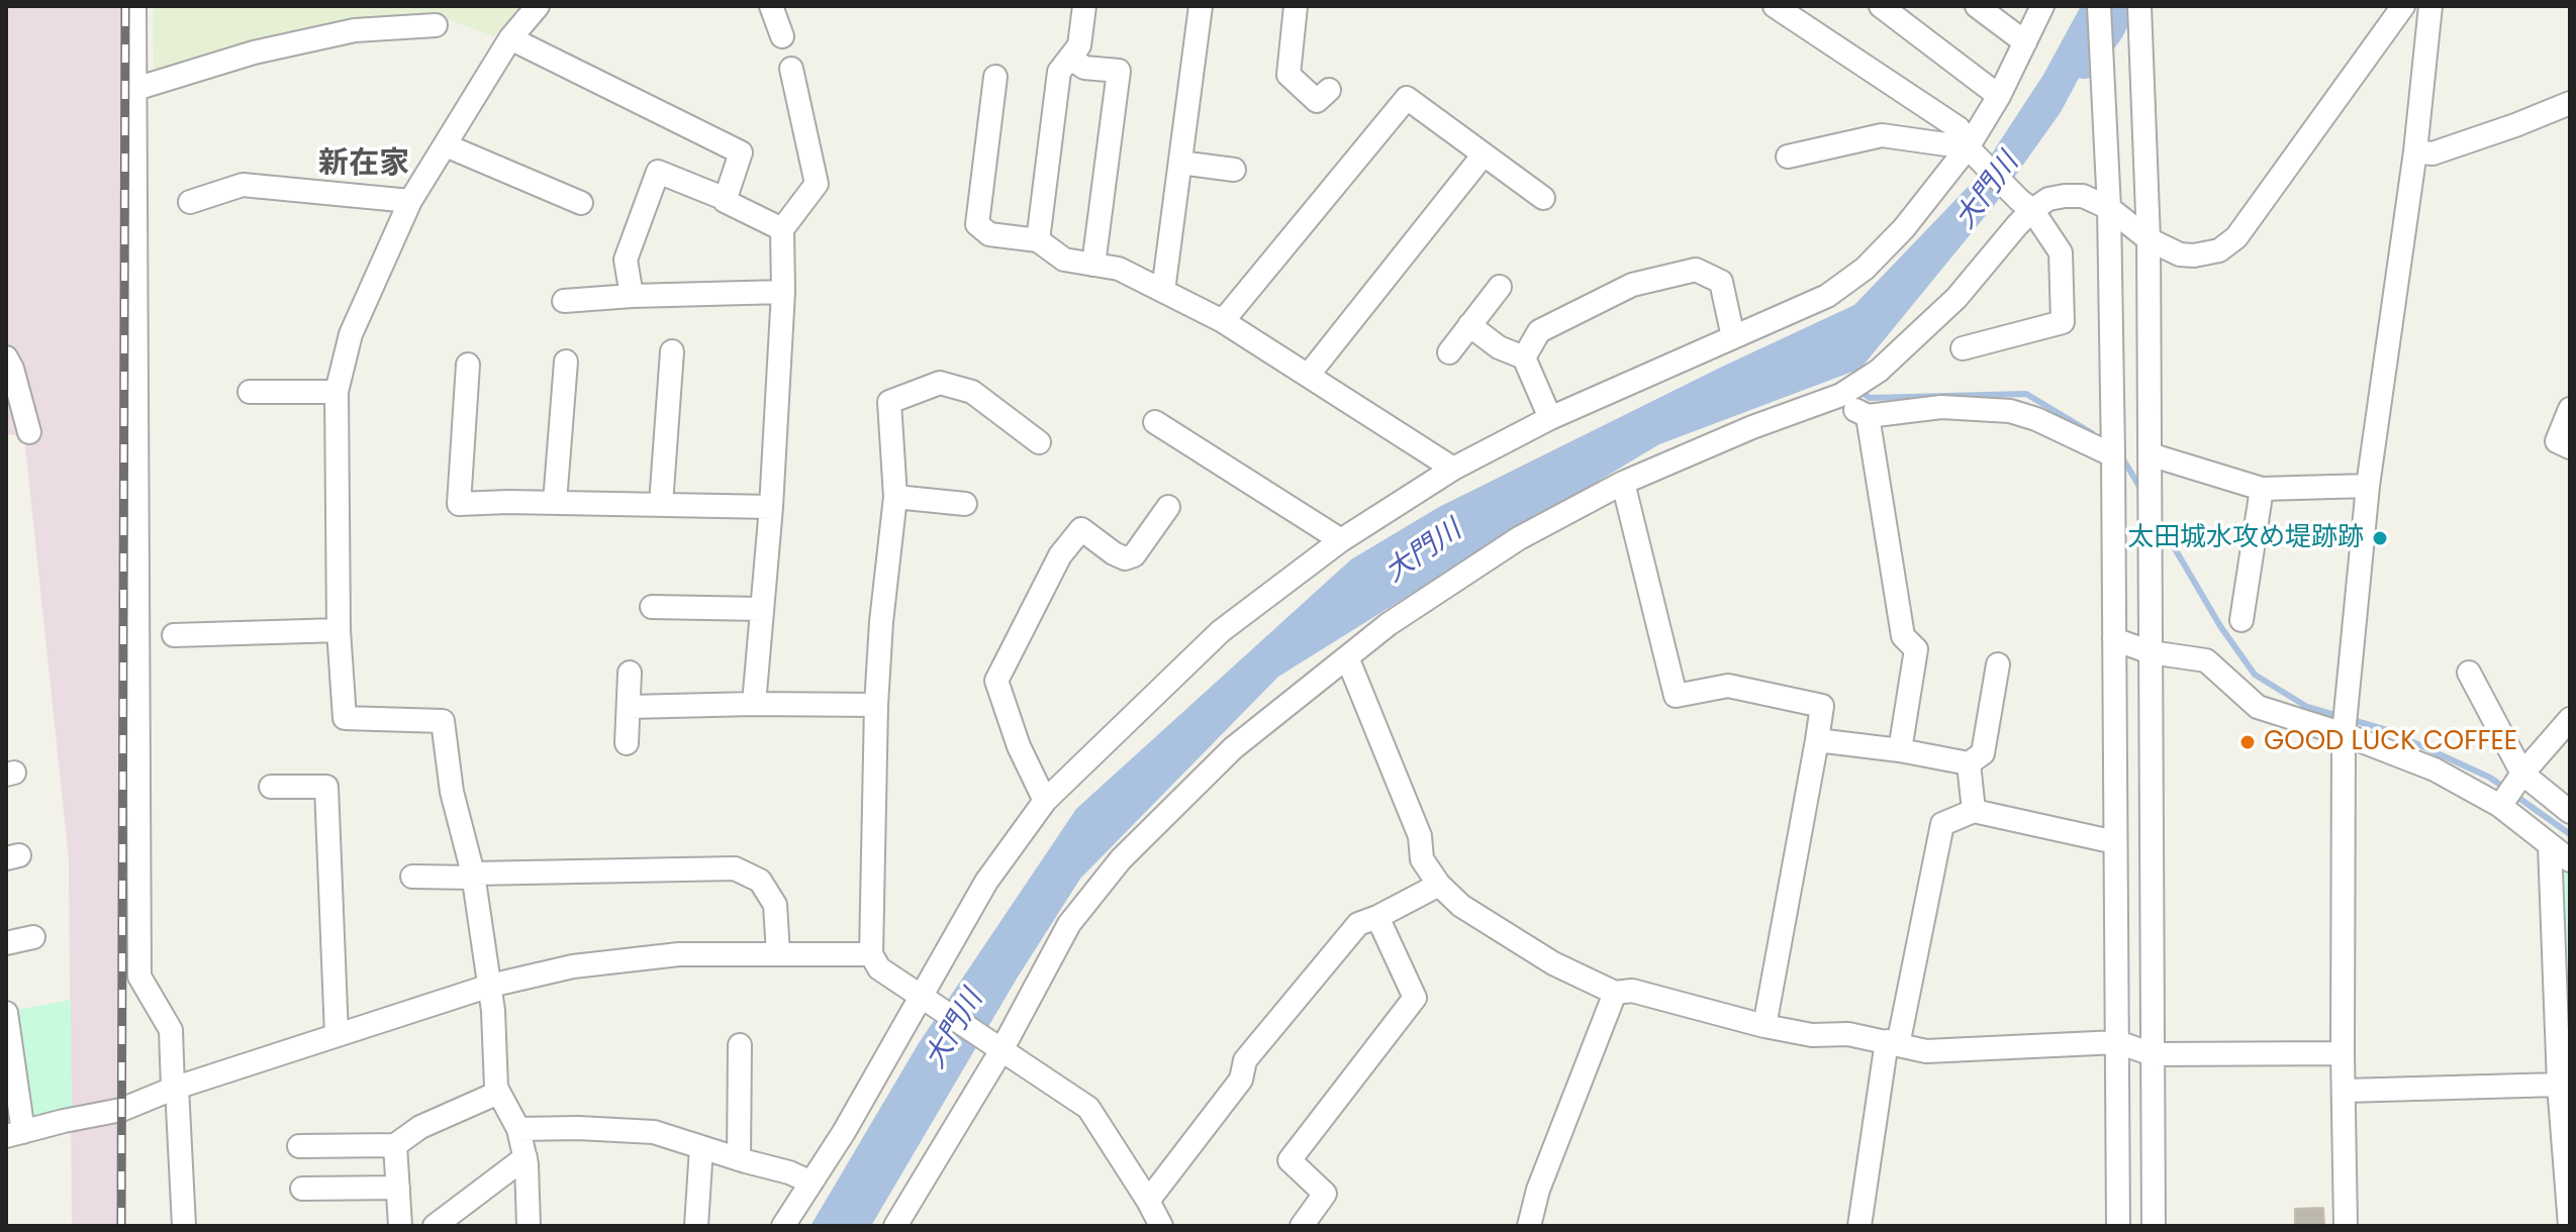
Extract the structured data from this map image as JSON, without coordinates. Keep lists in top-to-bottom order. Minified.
{"districts":["新在家"],"water":["大門川"],"places":["太田城水攻め堤跡跡","GOOD LUCK COFFEE"]}
